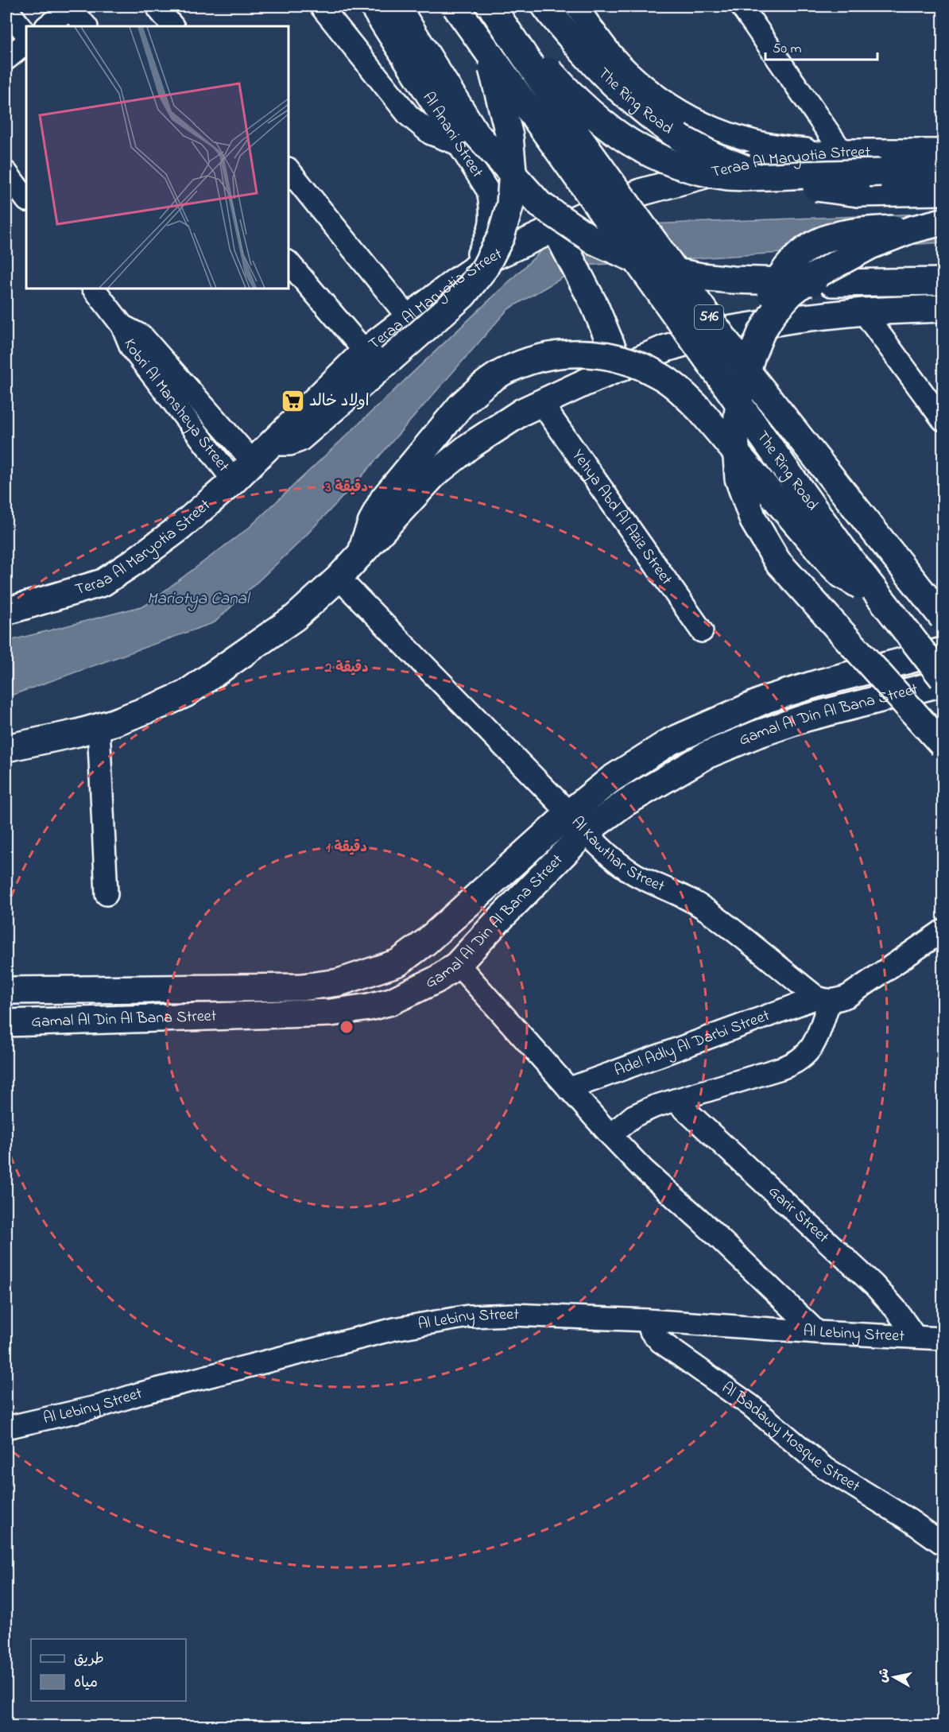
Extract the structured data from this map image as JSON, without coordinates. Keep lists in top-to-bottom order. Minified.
{"streets":{"main road":["The Ring Road","Teraa Al Maryotia Street","516","Gamal Al Din Al Bana Street"],"street":["Al Anani Street","Kobri Al Mansheya Street","Yehya Abd Al Aziz Street","Al Kawthar Street","Adel Adly Al Darbi Street","Garir Street","Al Lebiny Street","Al Badawy Mosque Street"]},"crossings":[["Al Anani Street","Teraa Al Maryotia Street"],["Teraa Al Maryotia Street","Kobri Al Mansheya Street"],["Gamal Al Din Al Bana Street","Al Kawthar Street"],["Al Kawthar Street","Adel Adly Al Darbi Street"],["Garir Street","Al Lebiny Street"],["Al Lebiny Street","Al Badawy Mosque Street"]],"water":["Mariotya Canal"],"places":{"supermarket":["اولاد خالد"]},"legend":["طريق","مياه"],"scale_bar":"50 m","north":"left","rings":["3 دقيقة","2 دقيقة","1 دقيقة"]}
